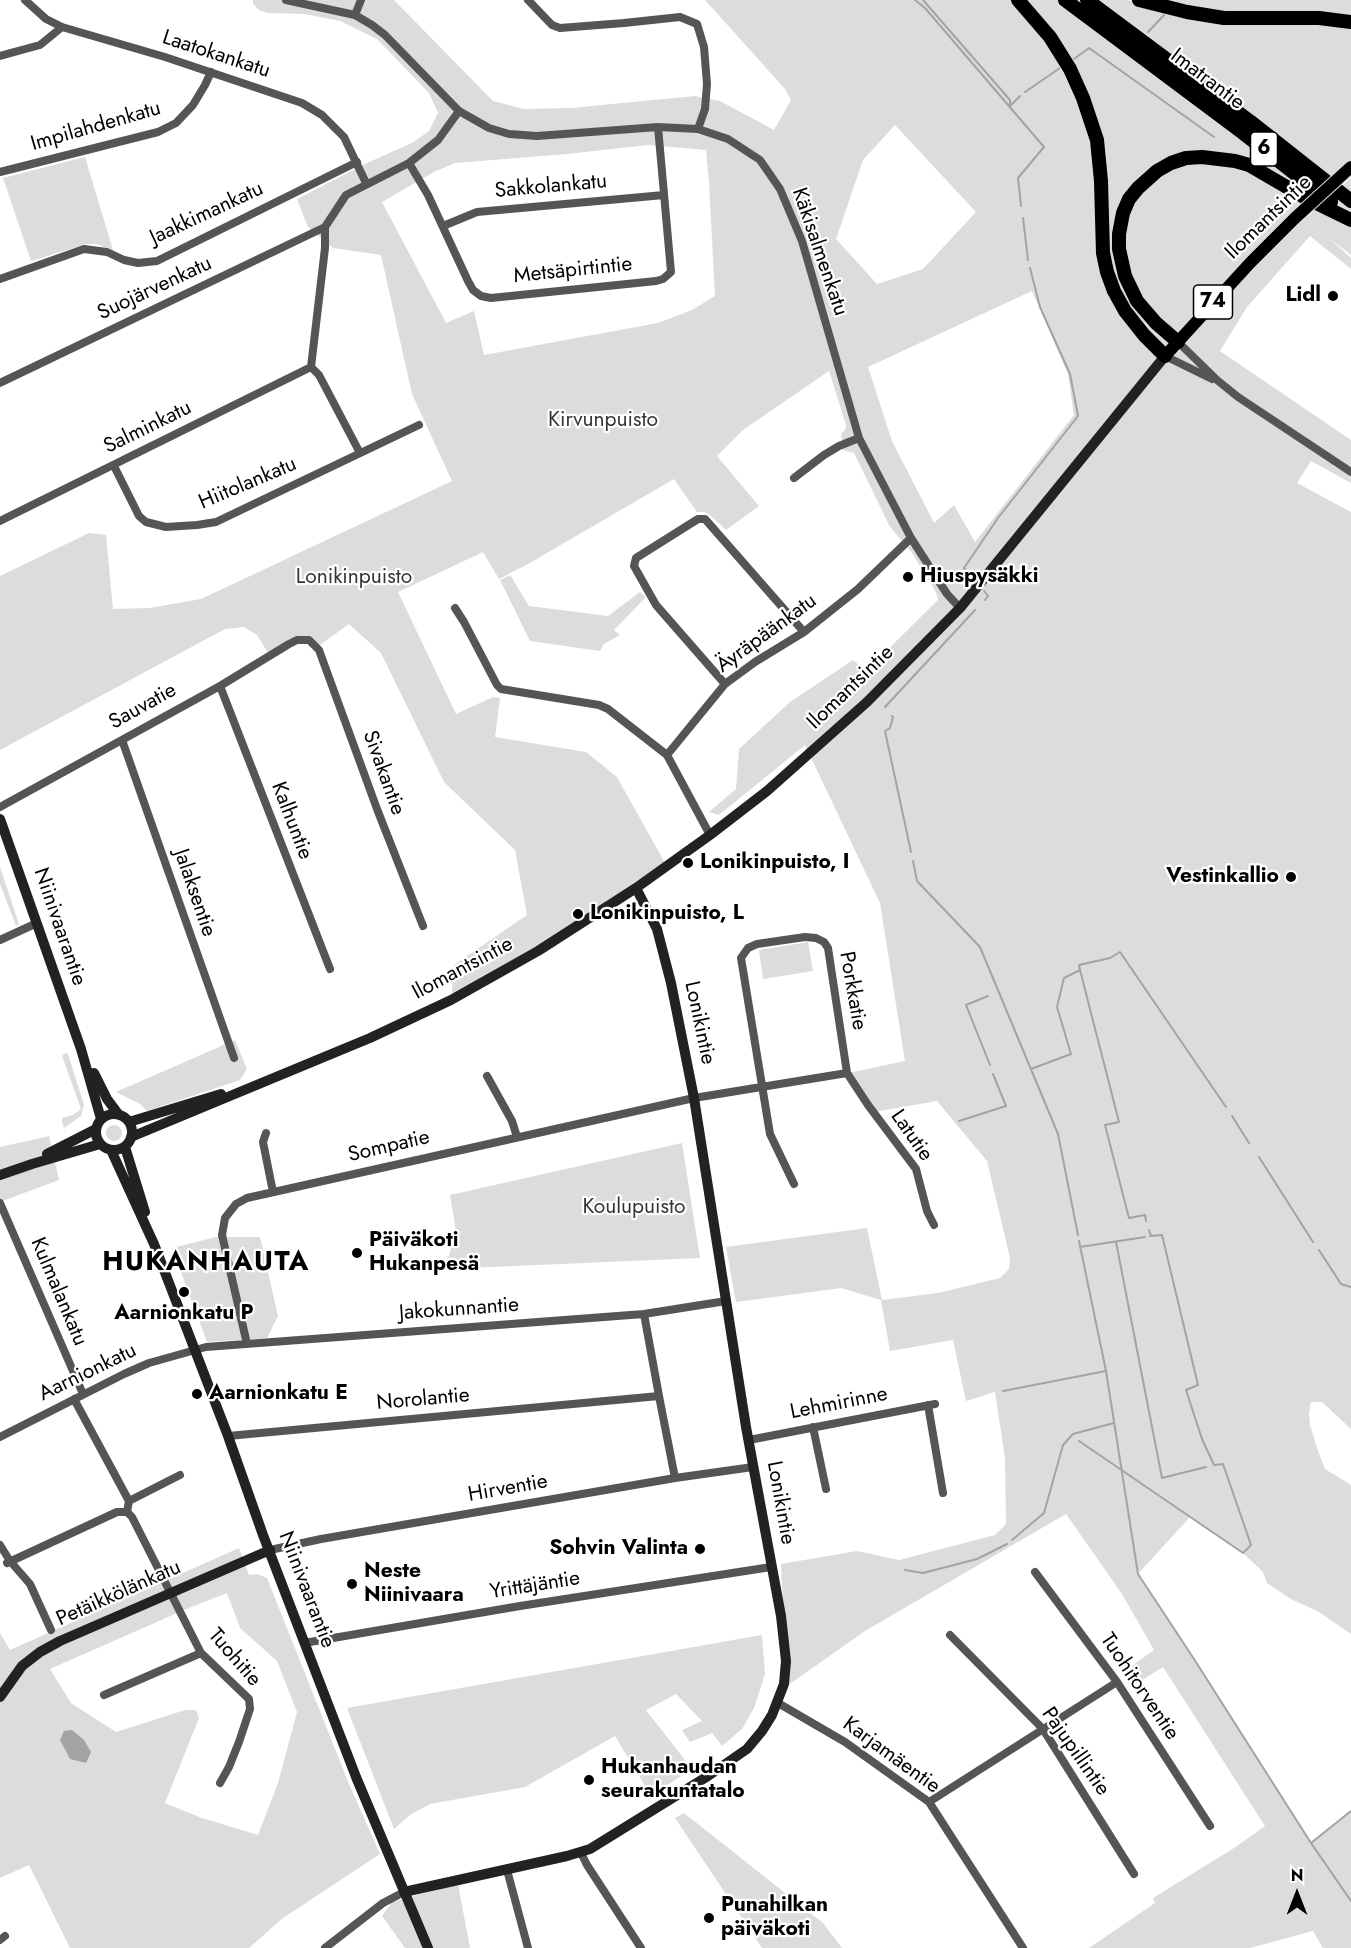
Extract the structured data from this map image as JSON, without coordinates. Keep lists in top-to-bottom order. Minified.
{"streets":{"highway":["Imatrantie","6"],"main road":["Ilomantsintie","74","Niinivaarantie","Lonikintie","Petäikkölänkatu"],"street":["Laatokankatu","Impilahdenkatu","Sakkolankatu","Jaakkimankatu","Käkisalmenkatu","Metsäpirtintie","Suojärvenkatu","Salminkatu","Hiitolankatu","Äyräpäänkatu","Sauvatie","Sivakantie","Kalhuntie","Jalaksentie","Porkkatie","Latutie","Sompatie","Kulmalankatu","Jakokunnantie","Aarnionkatu","Norolantie","Lehmirinne","Hirventie","Yrittäjäntie","Tuohitie","Tuohitorventie","Pajupillintie","Karjamäentie"]},"crossings":[["Laatokankatu","Impilahdenkatu"],["Laatokankatu","Jaakkimankatu"],["Sakkolankatu","Metsäpirtintie"],["Ilomantsintie","Käkisalmenkatu"],["Ilomantsintie","Niinivaarantie"],["Ilomantsintie","Lonikintie"],["Käkisalmenkatu","Metsäpirtintie"],["Käkisalmenkatu","Äyräpäänkatu"],["Salminkatu","Hiitolankatu"],["Sauvatie","Sivakantie"],["Sauvatie","Kalhuntie"],["Sauvatie","Jalaksentie"],["Niinivaarantie","Lonikintie"],["Niinivaarantie","Jakokunnantie"],["Niinivaarantie","Aarnionkatu"],["Niinivaarantie","Norolantie"],["Niinivaarantie","Hirventie"],["Niinivaarantie","Yrittäjäntie"],["Niinivaarantie","Petäikkölänkatu"],["Porkkatie","Latutie"],["Lonikintie","Sompatie"],["Lonikintie","Jakokunnantie"],["Lonikintie","Lehmirinne"],["Lonikintie","Hirventie"],["Lonikintie","Yrittäjäntie"],["Lonikintie","Karjamäentie"],["Sompatie","Jakokunnantie"],["Kulmalankatu","Aarnionkatu"],["Jakokunnantie","Aarnionkatu"],["Hirventie","Petäikkölänkatu"],["Petäikkölänkatu","Tuohitie"]],"districts":["HUKANHAUTA"],"parks":["Kirvunpuisto","Lonikinpuisto","Koulupuisto"],"places":["Lidl","Hiuspysäkki","Lonikinpuisto, I","Vestinkallio","Lonikinpuisto, L","Päiväkoti Hukanpesä","Aarnionkatu P","Aarnionkatu E","Sohvin Valinta","Neste Niinivaara","Hukanhaudan seurakuntatalo","Punahilkan päiväkoti"],"north":"top"}
